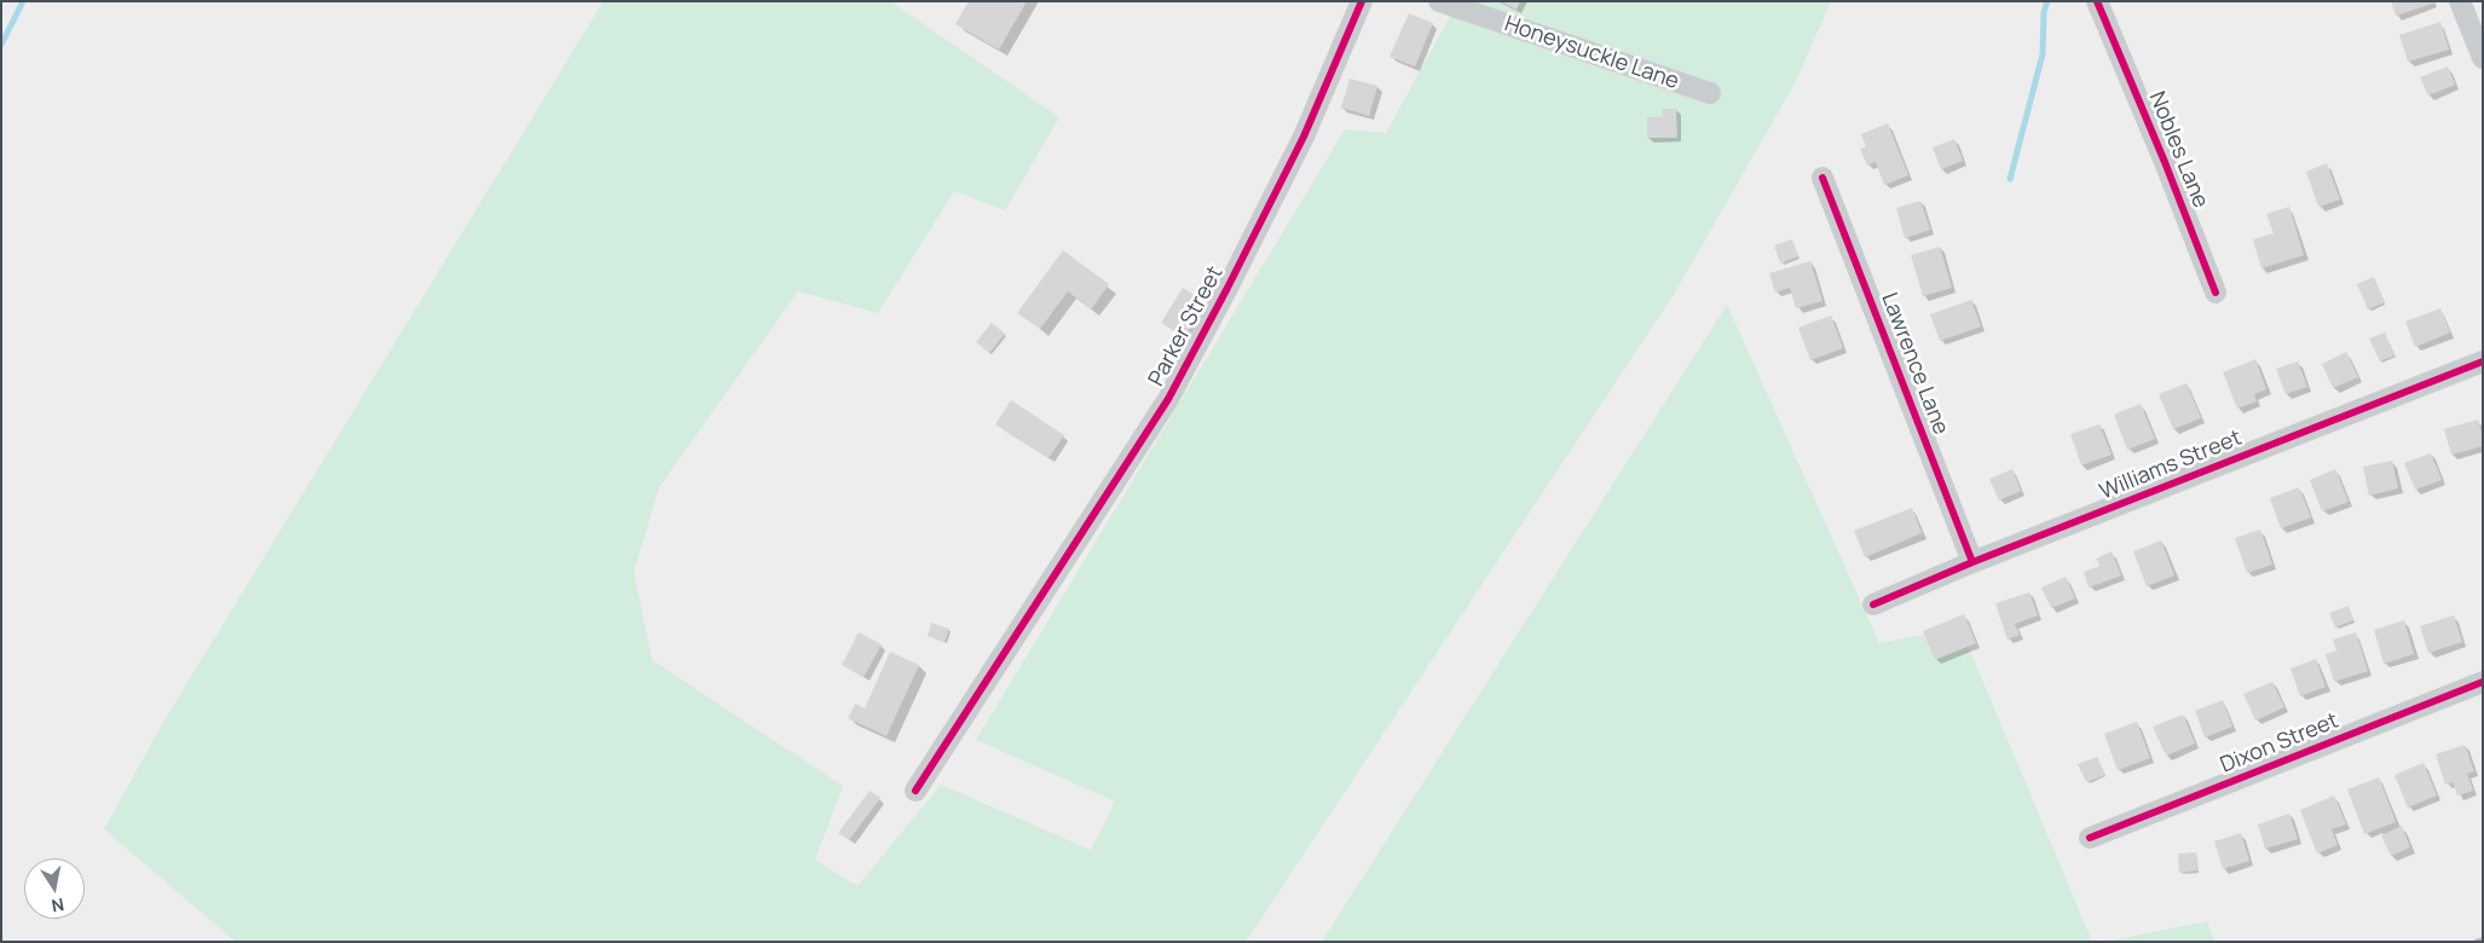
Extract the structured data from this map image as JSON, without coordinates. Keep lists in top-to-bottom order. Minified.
{"streets":{"street":["Honeysuckle Lane","Nobles Lane","Parker Street","Lawrence Lane","Williams Street","Dixon Street"]},"crossings":[["Lawrence Lane","Williams Street"]],"north":"bottom"}
